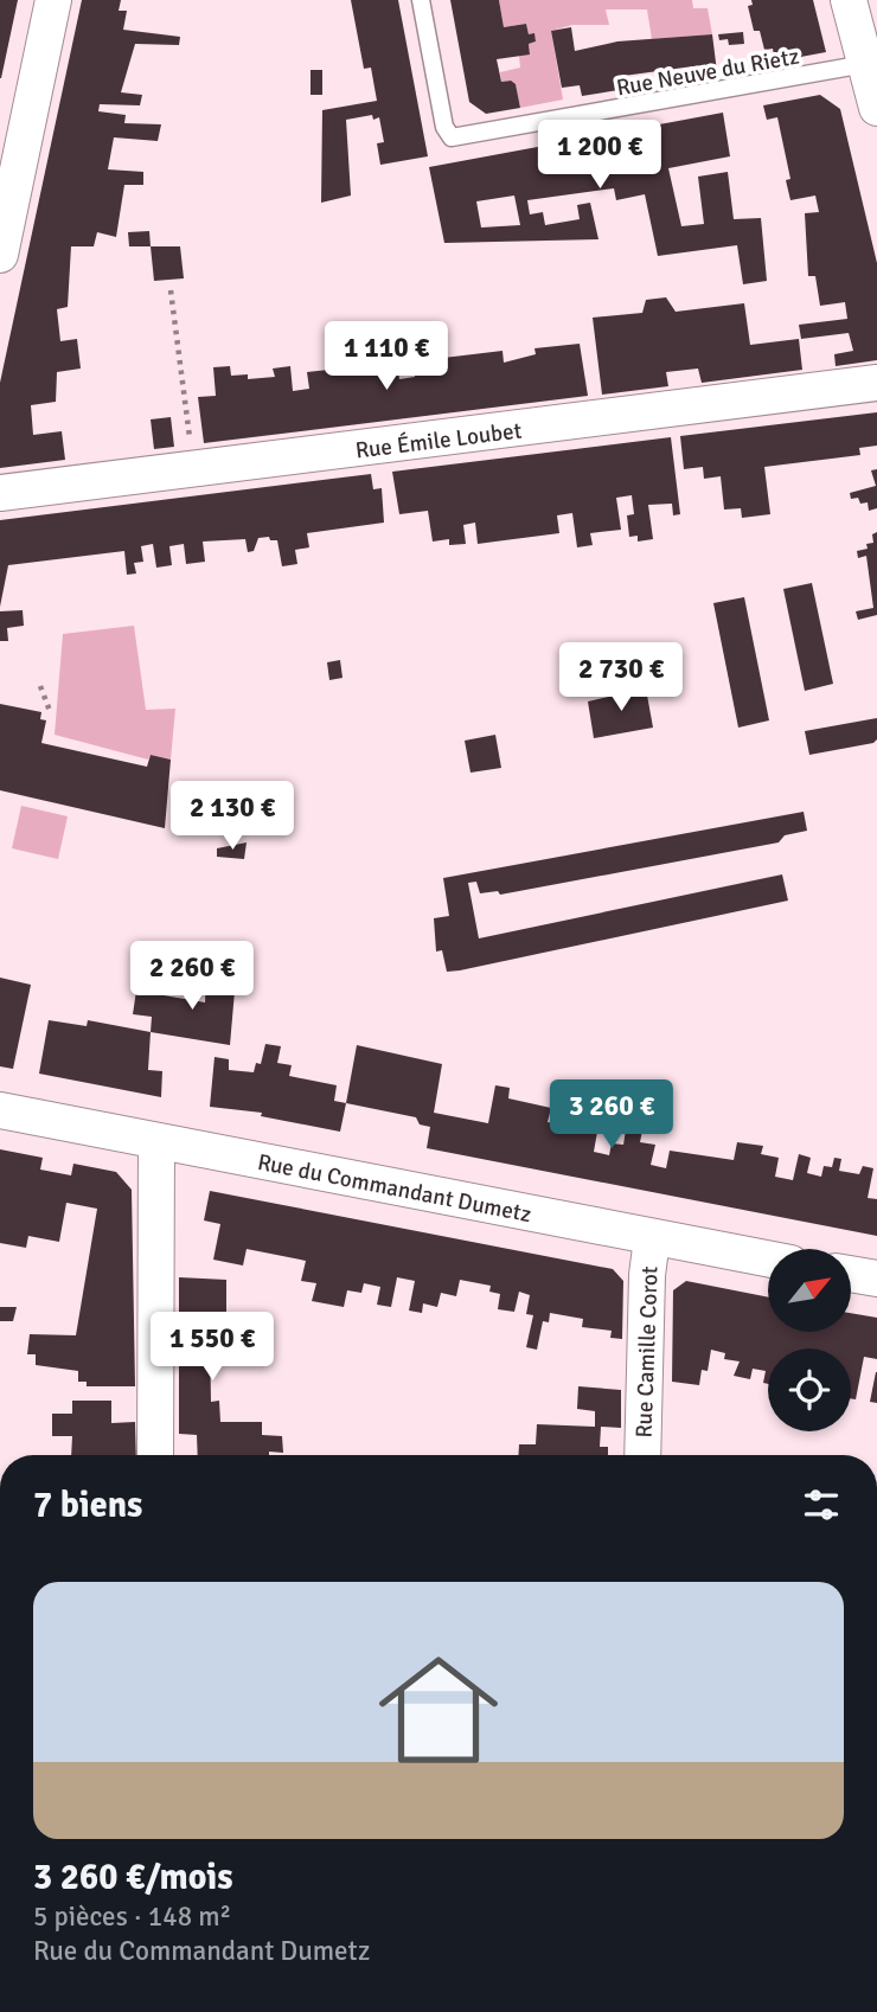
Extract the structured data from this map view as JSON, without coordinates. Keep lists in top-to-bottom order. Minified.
{"streets":{"street":["Rue Émile Loubet","Rue du Commandant Dumetz","Rue Camille Corot"],"lane":["Rue Neuve du Rietz"]},"crossings":[["Rue du Commandant Dumetz","Rue Camille Corot"]],"north":"top right","page":{"price":["1 200 €","1 110 €","2 730 €","2 130 €","2 260 €","3 260 €","1 550 €"],"heading":"7 biens","list":[{"name":"3 260 €/mois","note":"5 pièces · 148 m² · Rue du Commandant Dumetz"}]}}
